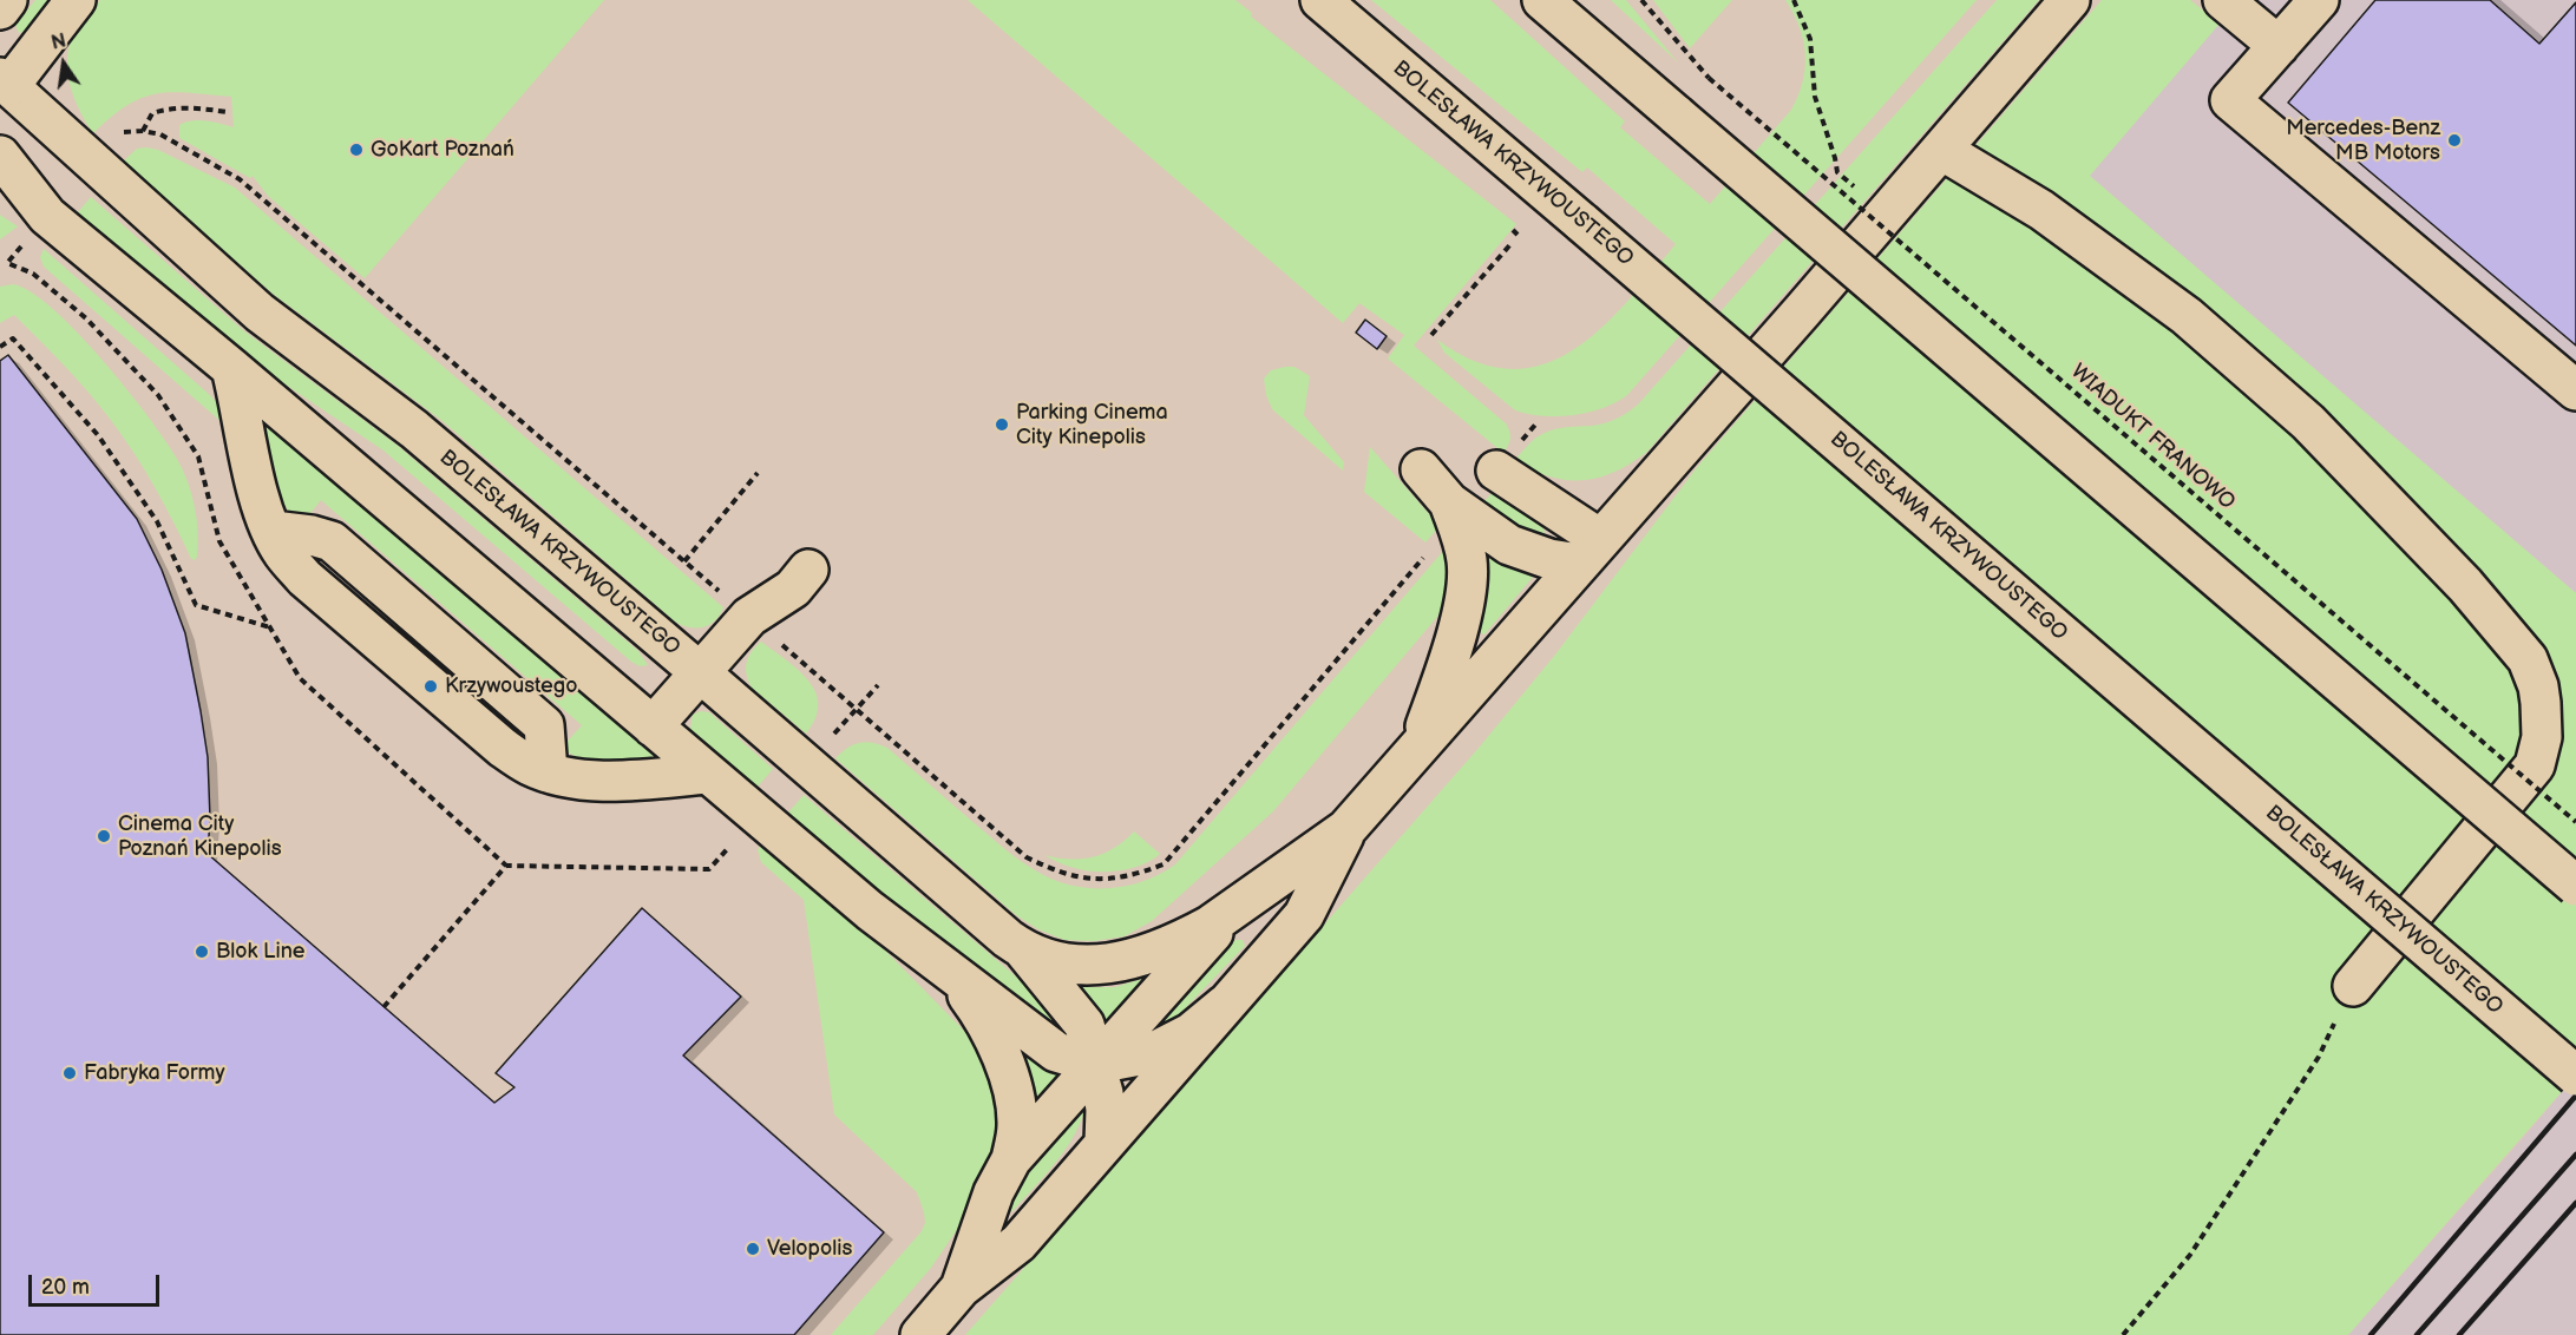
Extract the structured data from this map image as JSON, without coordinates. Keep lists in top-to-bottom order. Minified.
{"streets":{"street":["BOLESŁAWA KRZYWOUSTEGO"],"path":["WIADUKT FRANOWO"]},"places":["Mercedes-Benz MB Motors","GoKart Poznań","Parking Cinema City Kinepolis","Krzywoustego","Cinema City Poznań Kinepolis","Blok Line","Fabryka Formy","Velopolis"],"scale_bar":"20 m","north":"top"}
